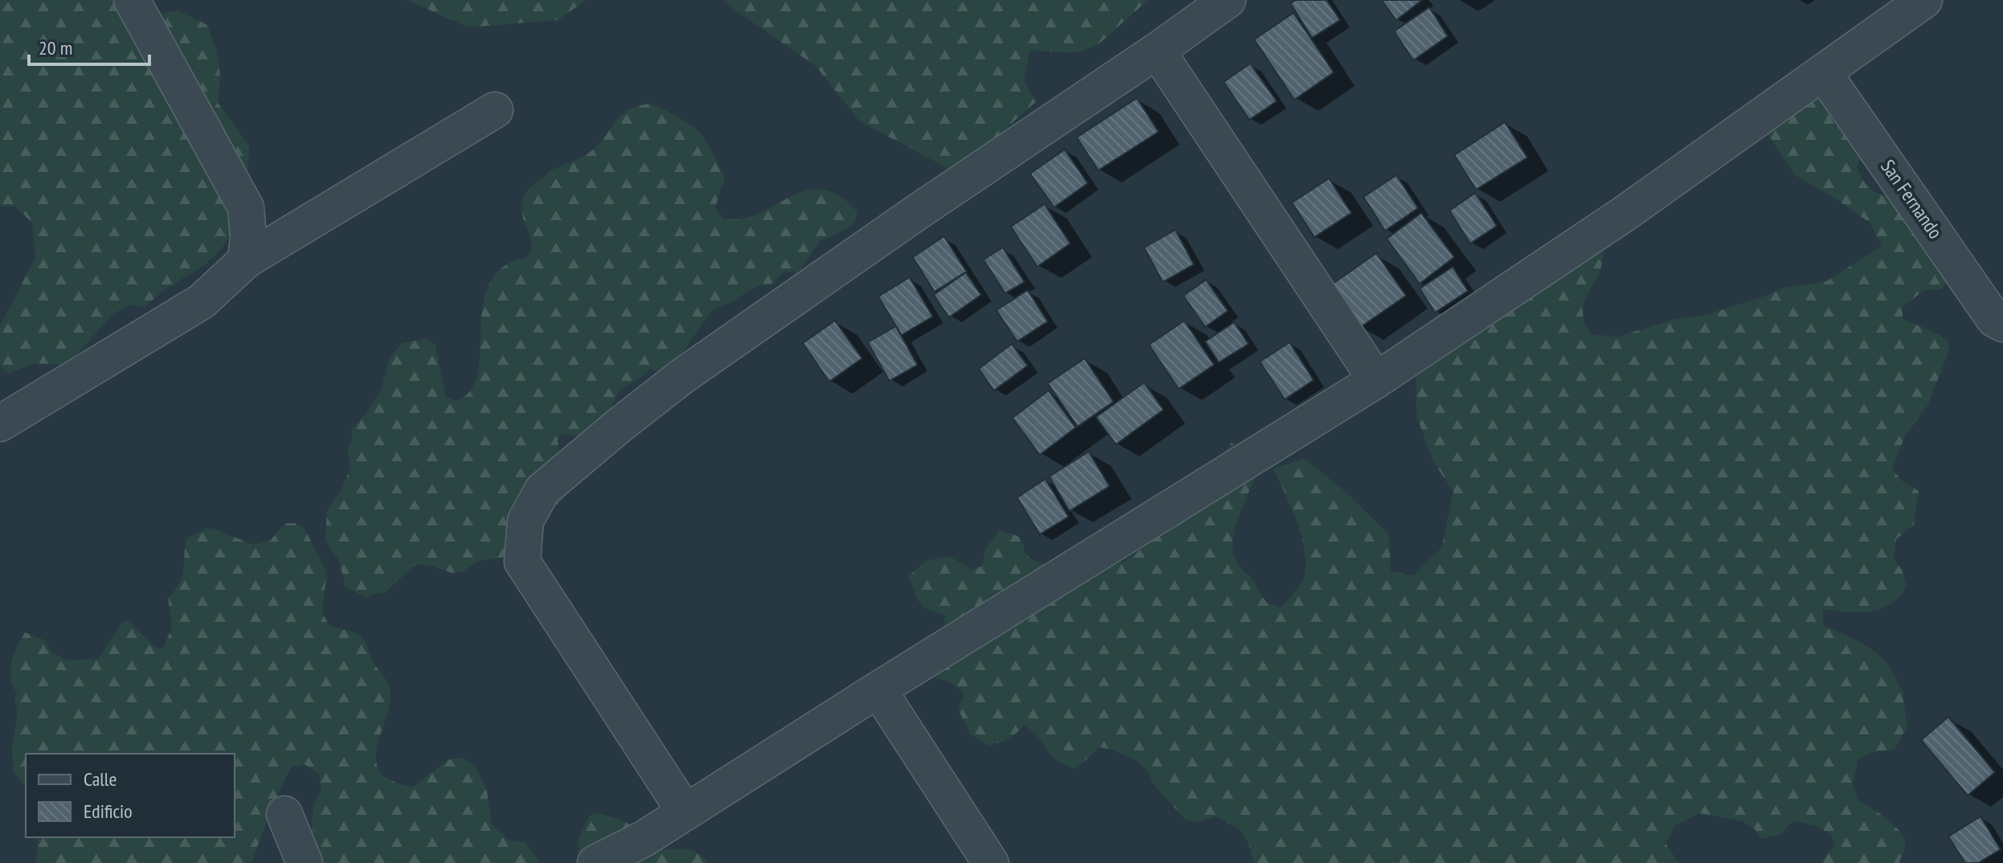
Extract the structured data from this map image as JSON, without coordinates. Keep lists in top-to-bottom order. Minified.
{"streets":{"street":["San Fernando"]},"legend":["Calle","Edificio"],"scale_bar":"20 m"}
